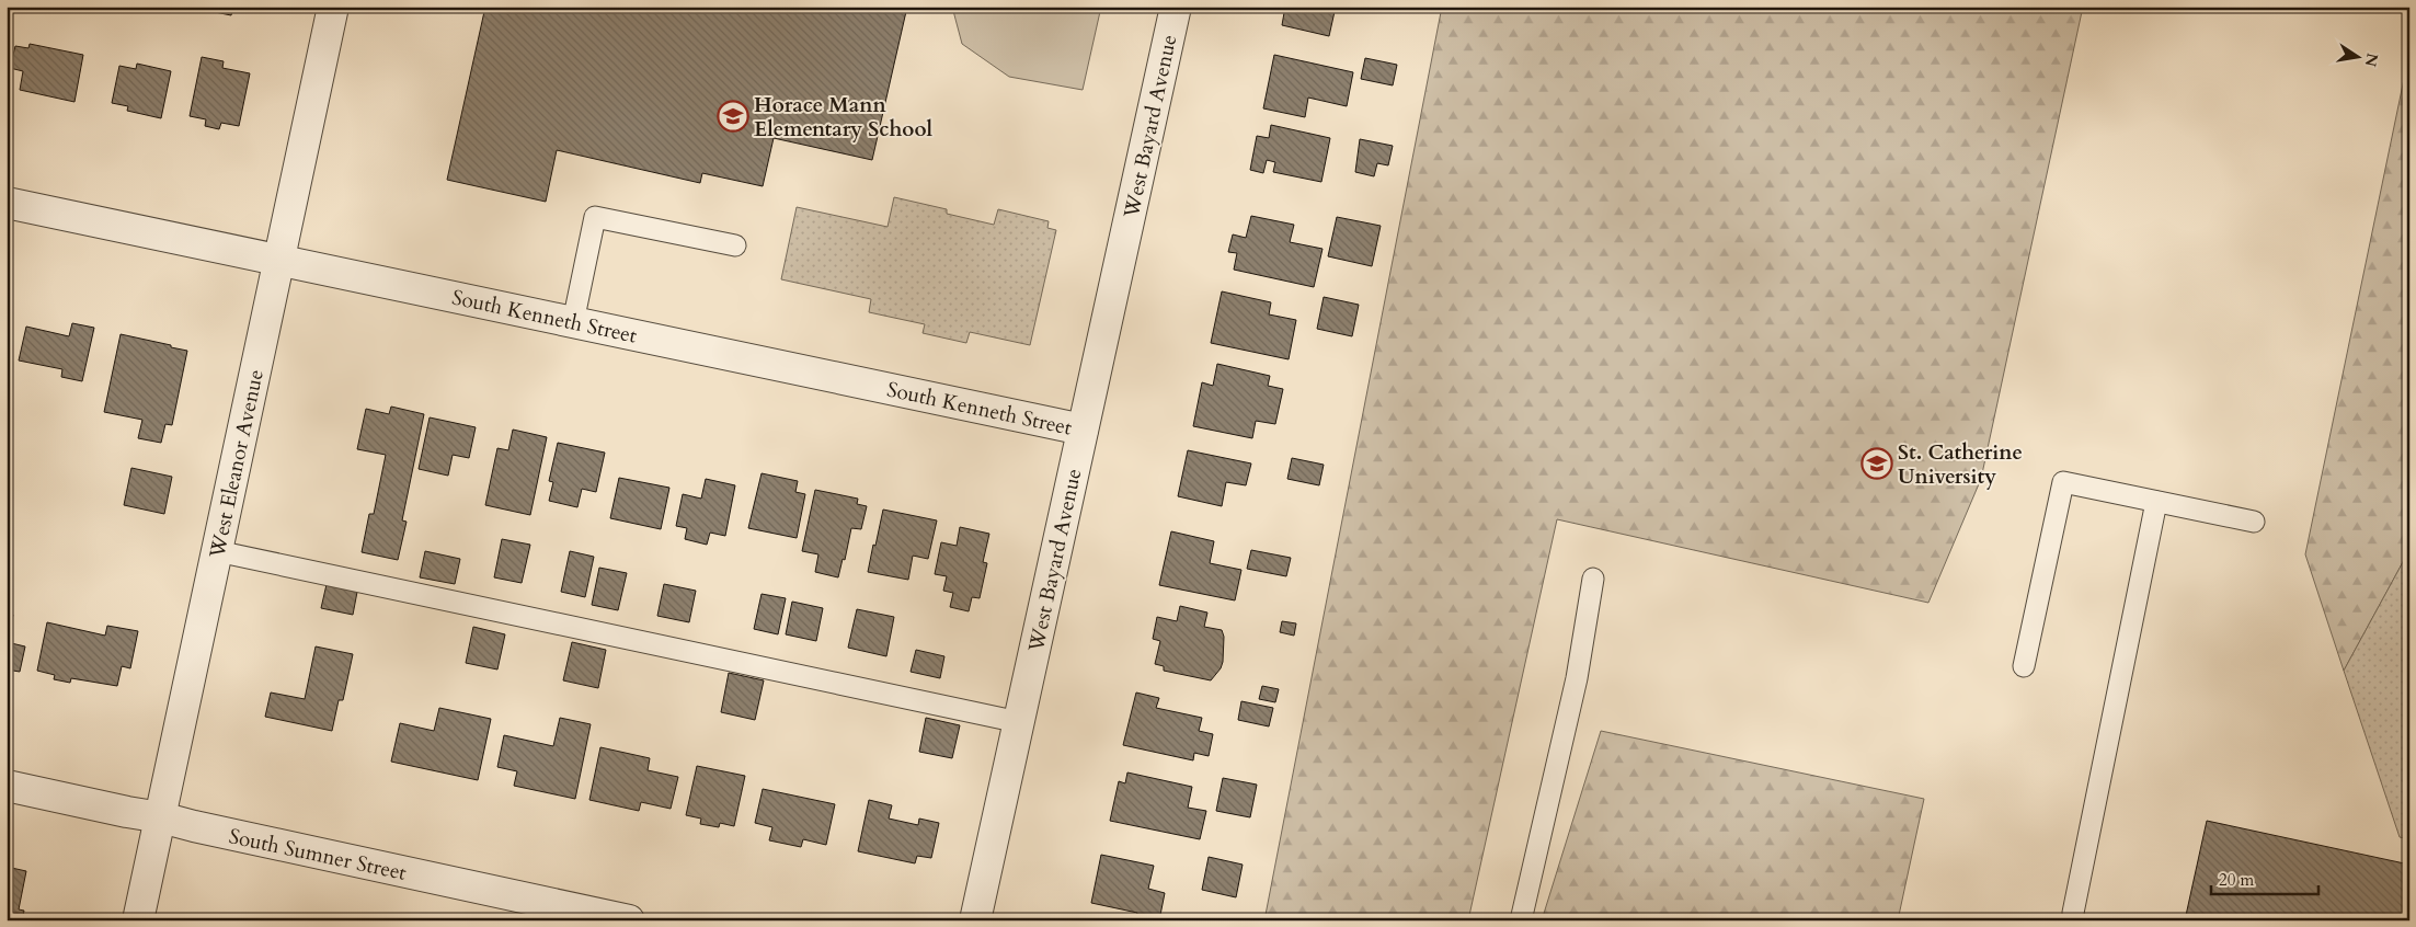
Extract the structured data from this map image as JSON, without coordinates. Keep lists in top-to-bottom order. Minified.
{"streets":{"street":["West Bayard Avenue","South Kenneth Street","West Eleanor Avenue","South Sumner Street"]},"crossings":[["West Bayard Avenue","South Kenneth Street"],["South Kenneth Street","West Eleanor Avenue"],["West Eleanor Avenue","South Sumner Street"]],"places":{"school or university":["Horace Mann Elementary School","St. Catherine University"]},"scale_bar":"20 m","north":"right"}
